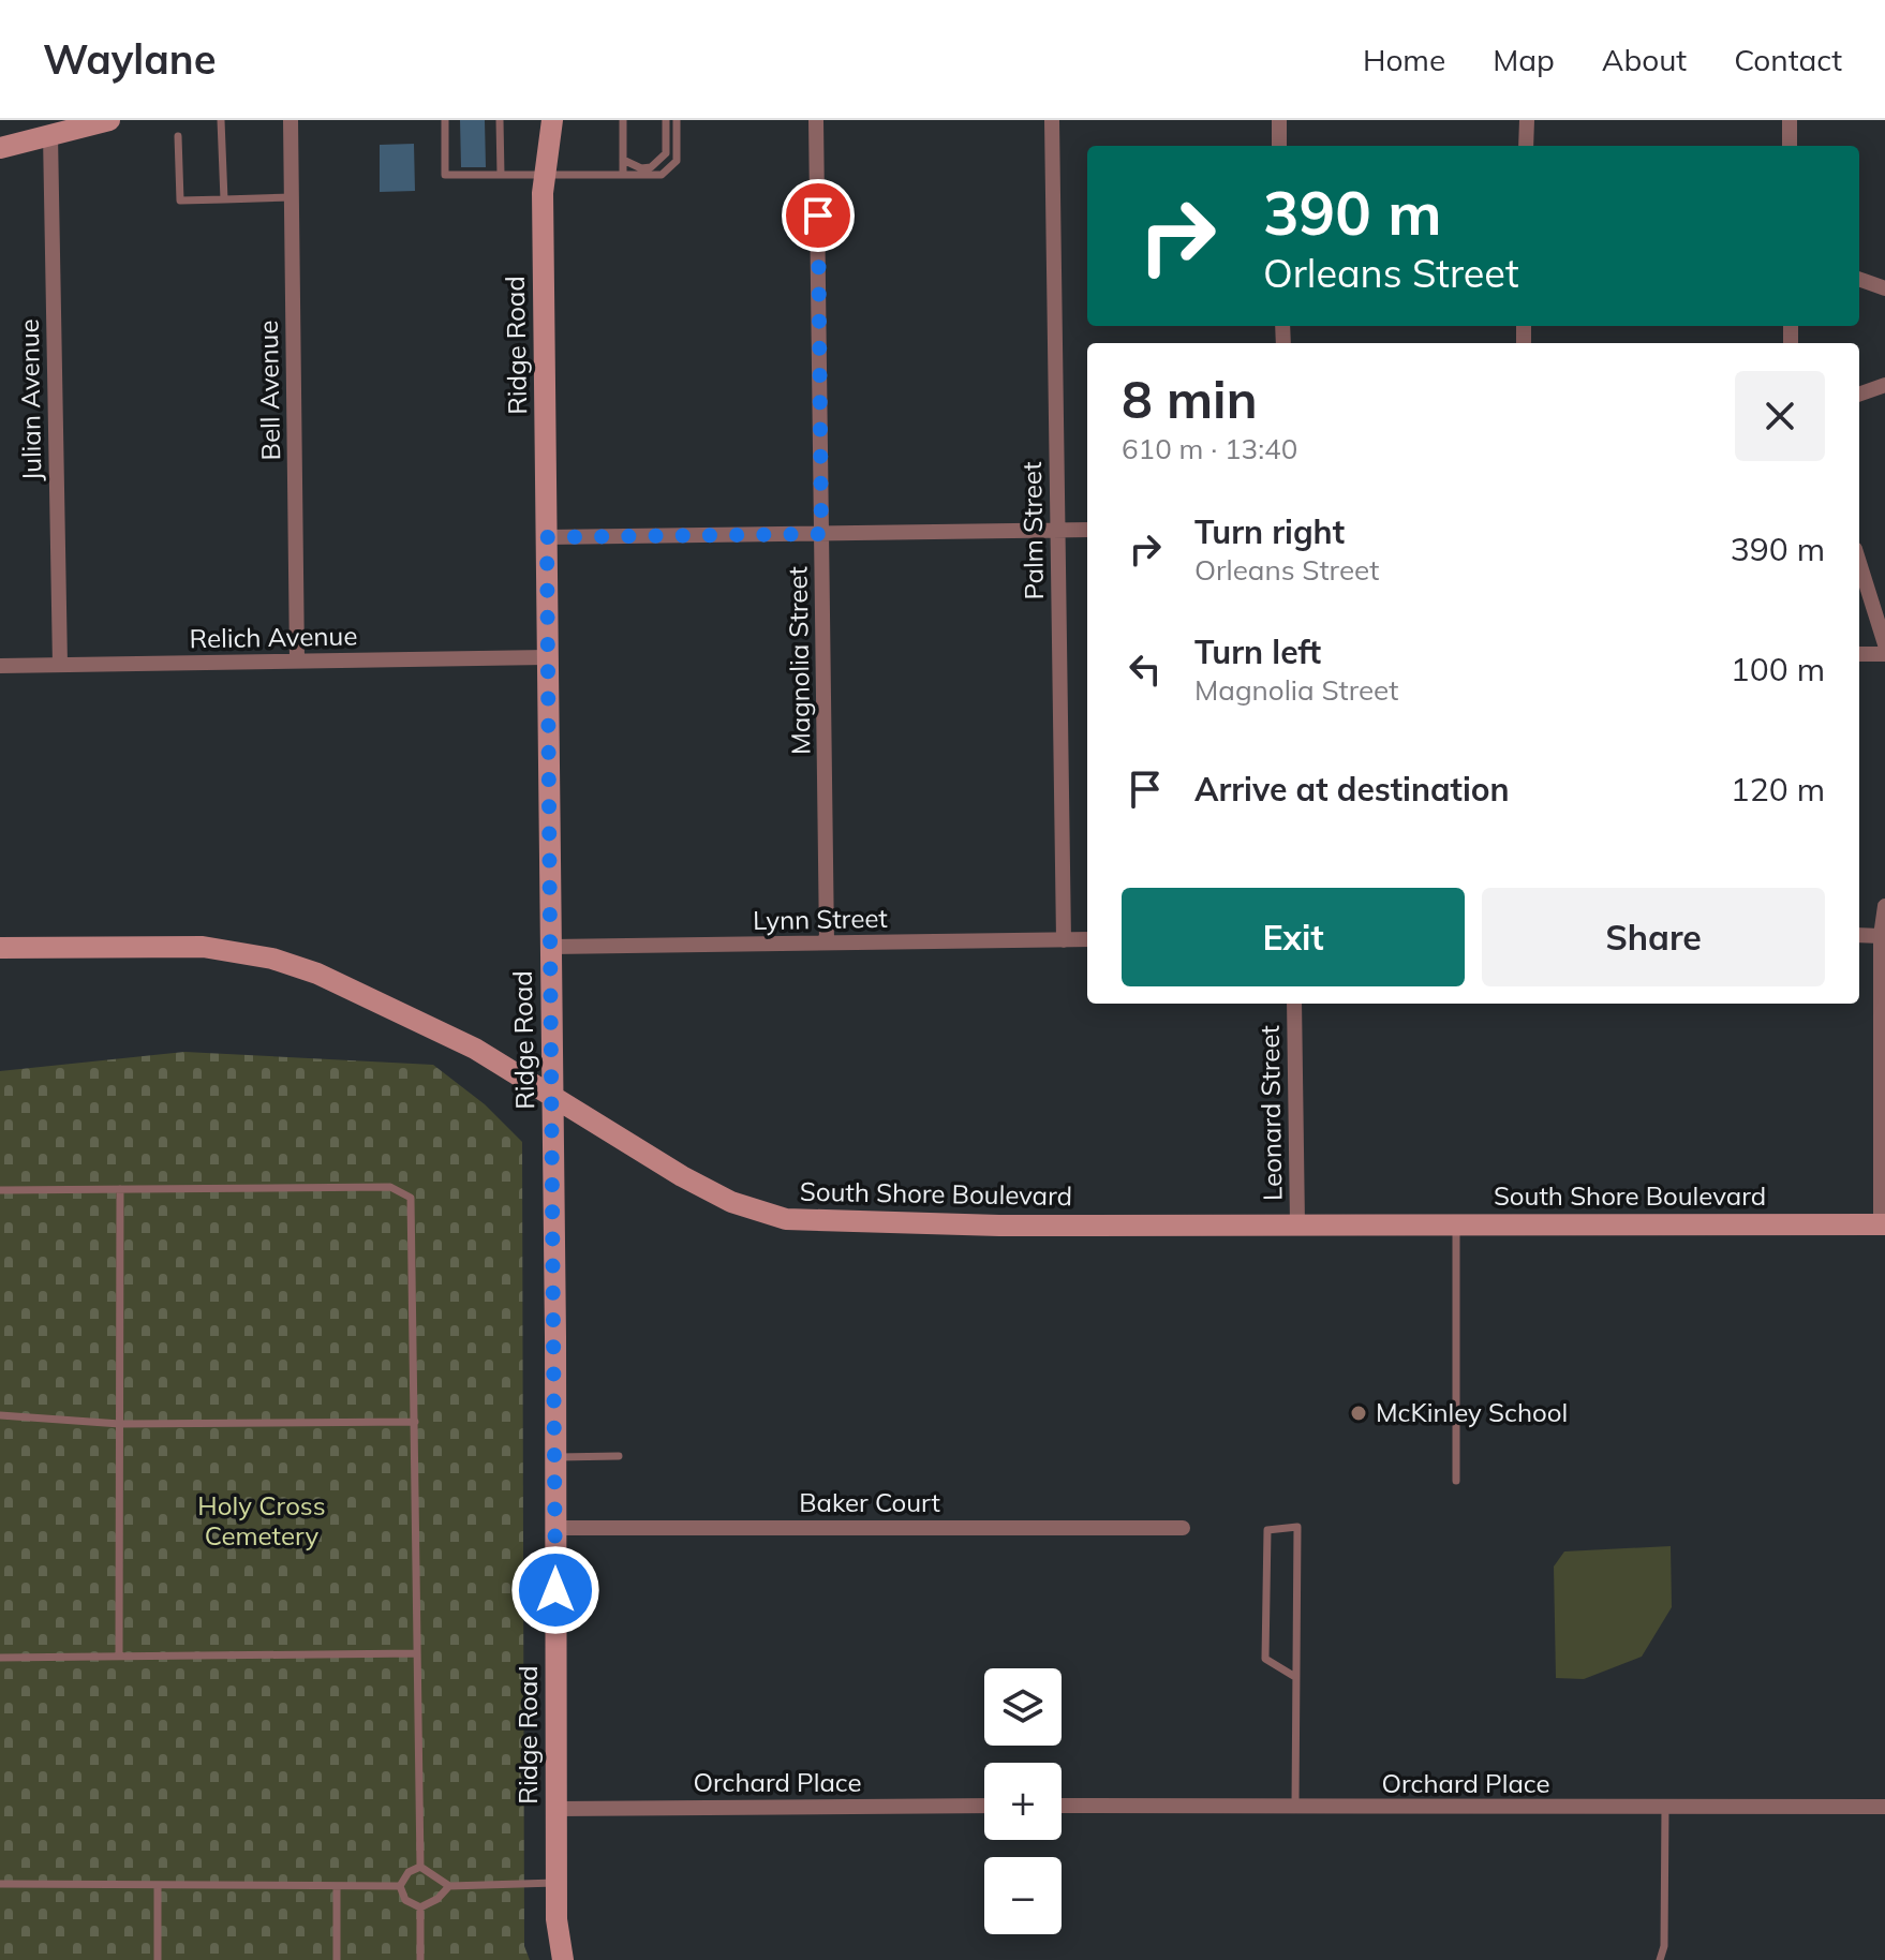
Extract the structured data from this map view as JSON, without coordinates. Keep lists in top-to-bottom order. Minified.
{"streets":{"street":["Ridge Road","Bell Avenue","Julian Avenue","Palm Street","Relich Avenue","Magnolia Street","Lynn Street","Leonard Street","South Shore Boulevard","Baker Court","Orchard Place"]},"crossings":[["Ridge Road","Relich Avenue"],["Ridge Road","Lynn Street"],["Ridge Road","South Shore Boulevard"],["Ridge Road","Baker Court"],["Ridge Road","Orchard Place"],["Bell Avenue","Relich Avenue"],["Julian Avenue","Relich Avenue"],["Palm Street","Lynn Street"],["Magnolia Street","Lynn Street"],["Leonard Street","South Shore Boulevard"]],"parks":["Holy Cross Cemetery"],"places":["McKinley School"],"page":{"header":"Waylane","nav":["Home","Map","About","Contact"],"turn":["390 m","Orleans Street"],"heading":["8 min","610 m · 13:40"],"list":[{"name":"Turn right","note":"Orleans Street","value":"390 m"},{"name":"Turn left","note":"Magnolia Street","value":"100 m"},{"name":"Arrive at destination","value":"120 m"}],"buttons":["Exit","Share"],"map_buttons":["+","−"]}}
